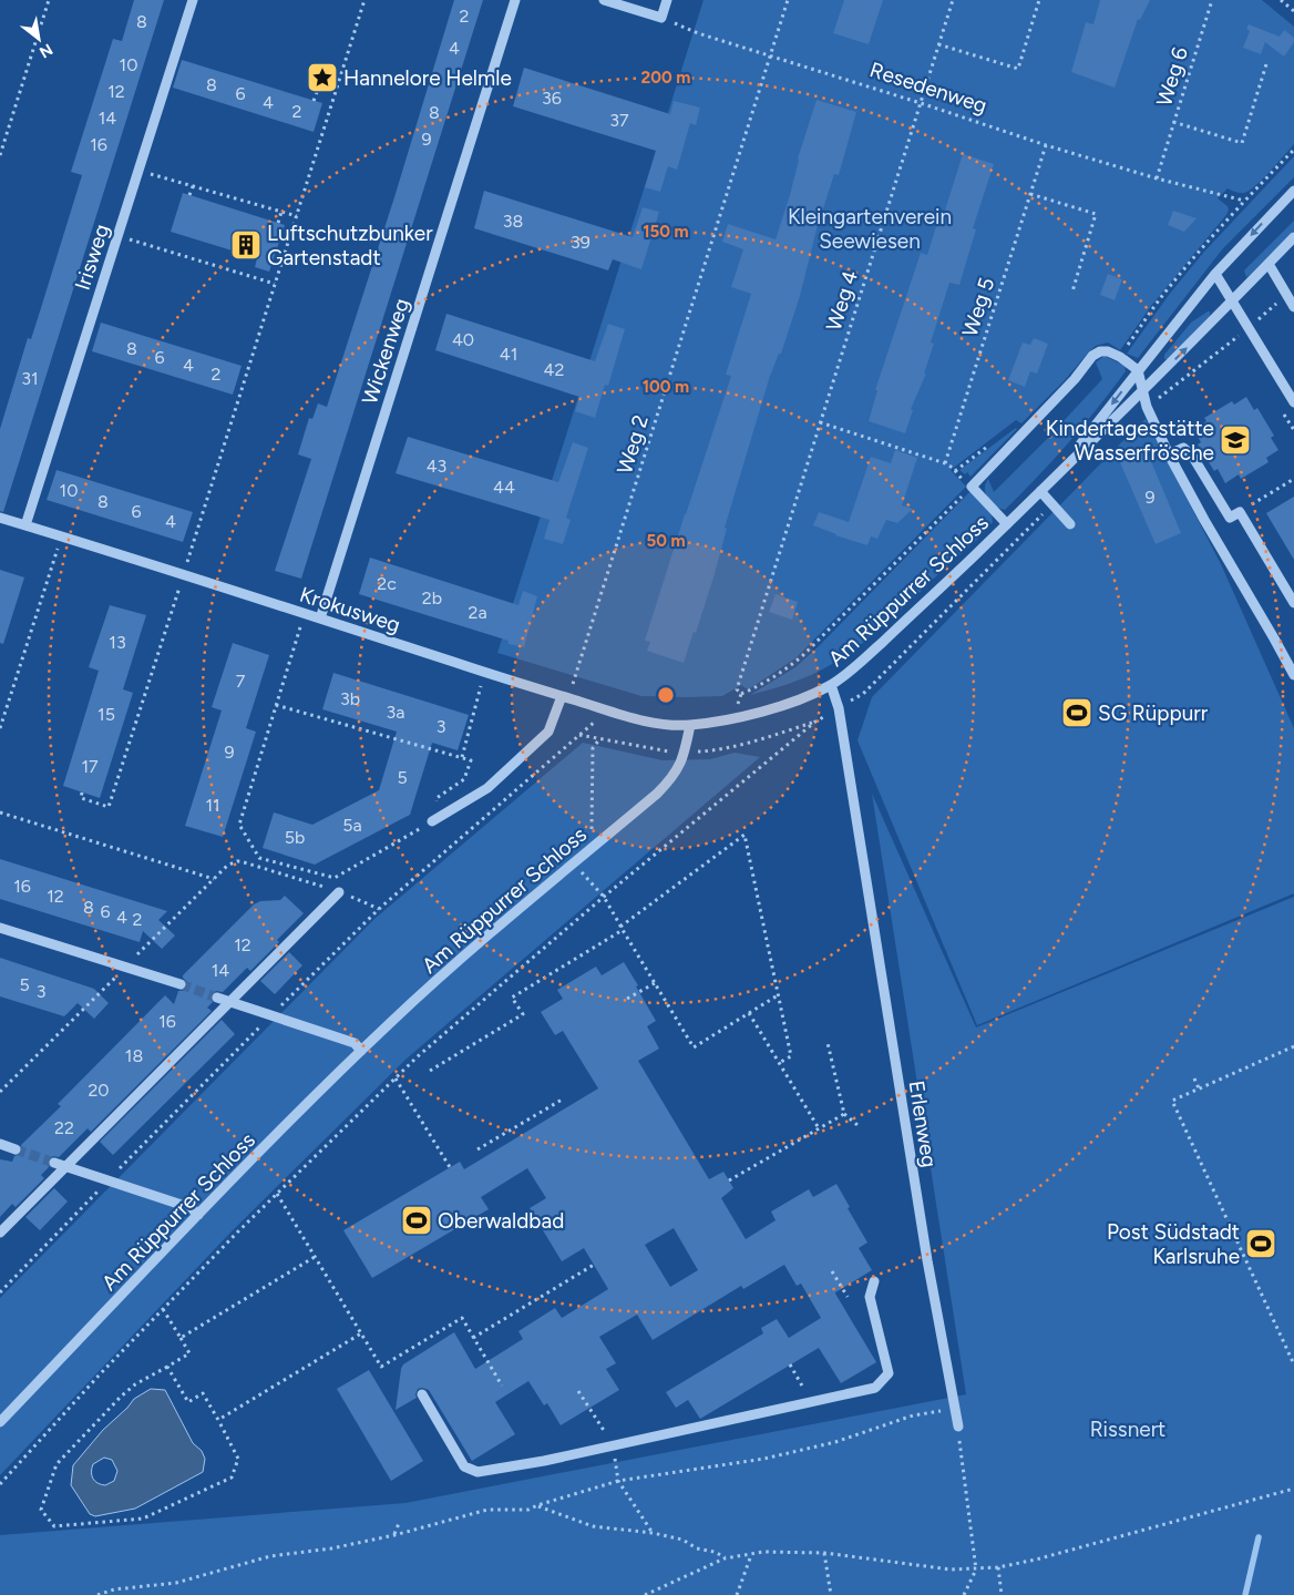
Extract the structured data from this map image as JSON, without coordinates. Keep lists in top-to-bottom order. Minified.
{"streets":{"street":["Irisweg","Wickenweg","Am Rüppurrer Schloss","Krokusweg","Erlenweg"],"path":["Weg 6","Resedenweg","Weg 4","Weg 5","Weg 2"]},"crossings":[["Weg 6","Resedenweg"],["Resedenweg","Weg 4"],["Resedenweg","Weg 5"],["Resedenweg","Weg 2"],["Irisweg","Krokusweg"],["Wickenweg","Krokusweg"],["Weg 2","Krokusweg"],["Am Rüppurrer Schloss","Krokusweg"],["Am Rüppurrer Schloss","Erlenweg"]],"parks":["Kleingartenverein Seewiesen","Rissnert"],"places":{"place":["Hannelore Helmle"],"building":["Luftschutzbunker Gartenstadt"],"school or university":["Kindertagesstätte Wasserfrösche"],"sports":["SG Rüppurr","Oberwaldbad","Post Südstadt Karlsruhe"]},"house_numbers":["2","8","4","10","8","12","6","36","4","2","8","14","37","9","16","38","39","40","8","41","6","4","42","2","31","43","44","10","9","8","6","4","2c","2b","2a","13","7","3b","3a","15","3","9","17","5","11","5a","5b","16","12","8","6","4","2","12","14","5","3","16","18","20","22"],"north":"bottom right","rings":["200 m","150 m","100 m","50 m"]}
